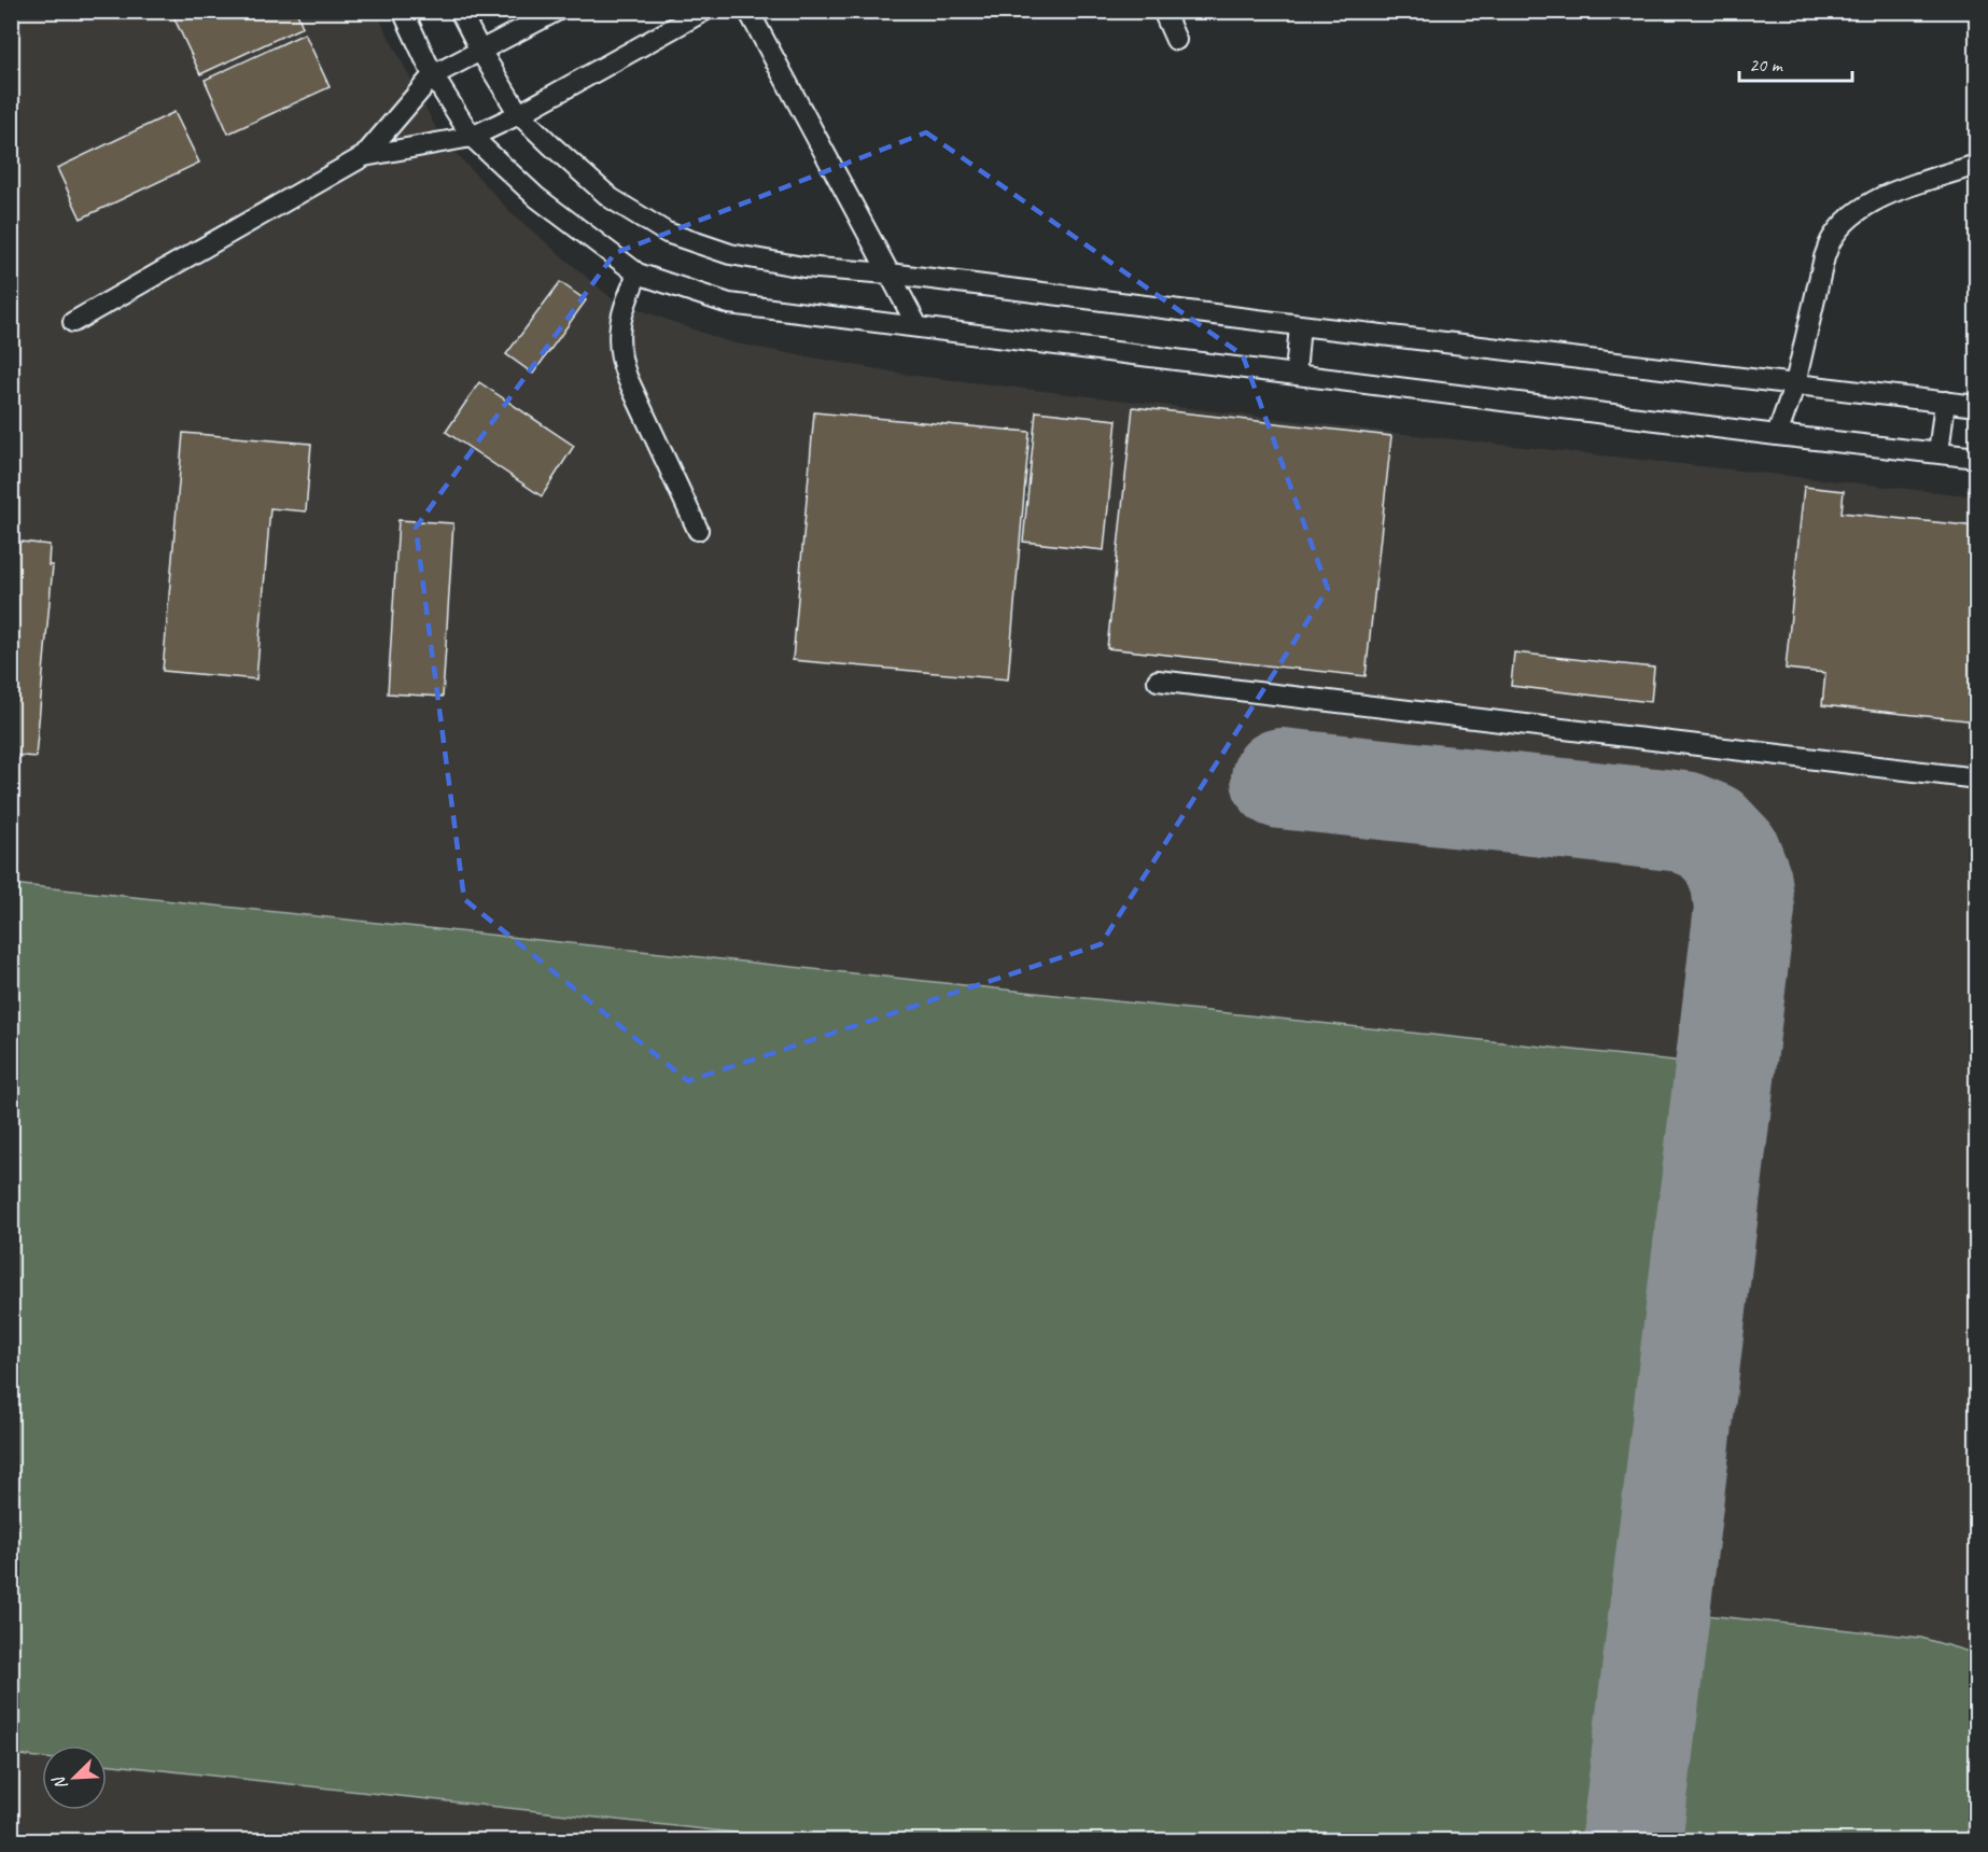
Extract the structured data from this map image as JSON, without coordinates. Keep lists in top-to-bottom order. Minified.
{"scale_bar":"20 m","north":"bottom left"}
